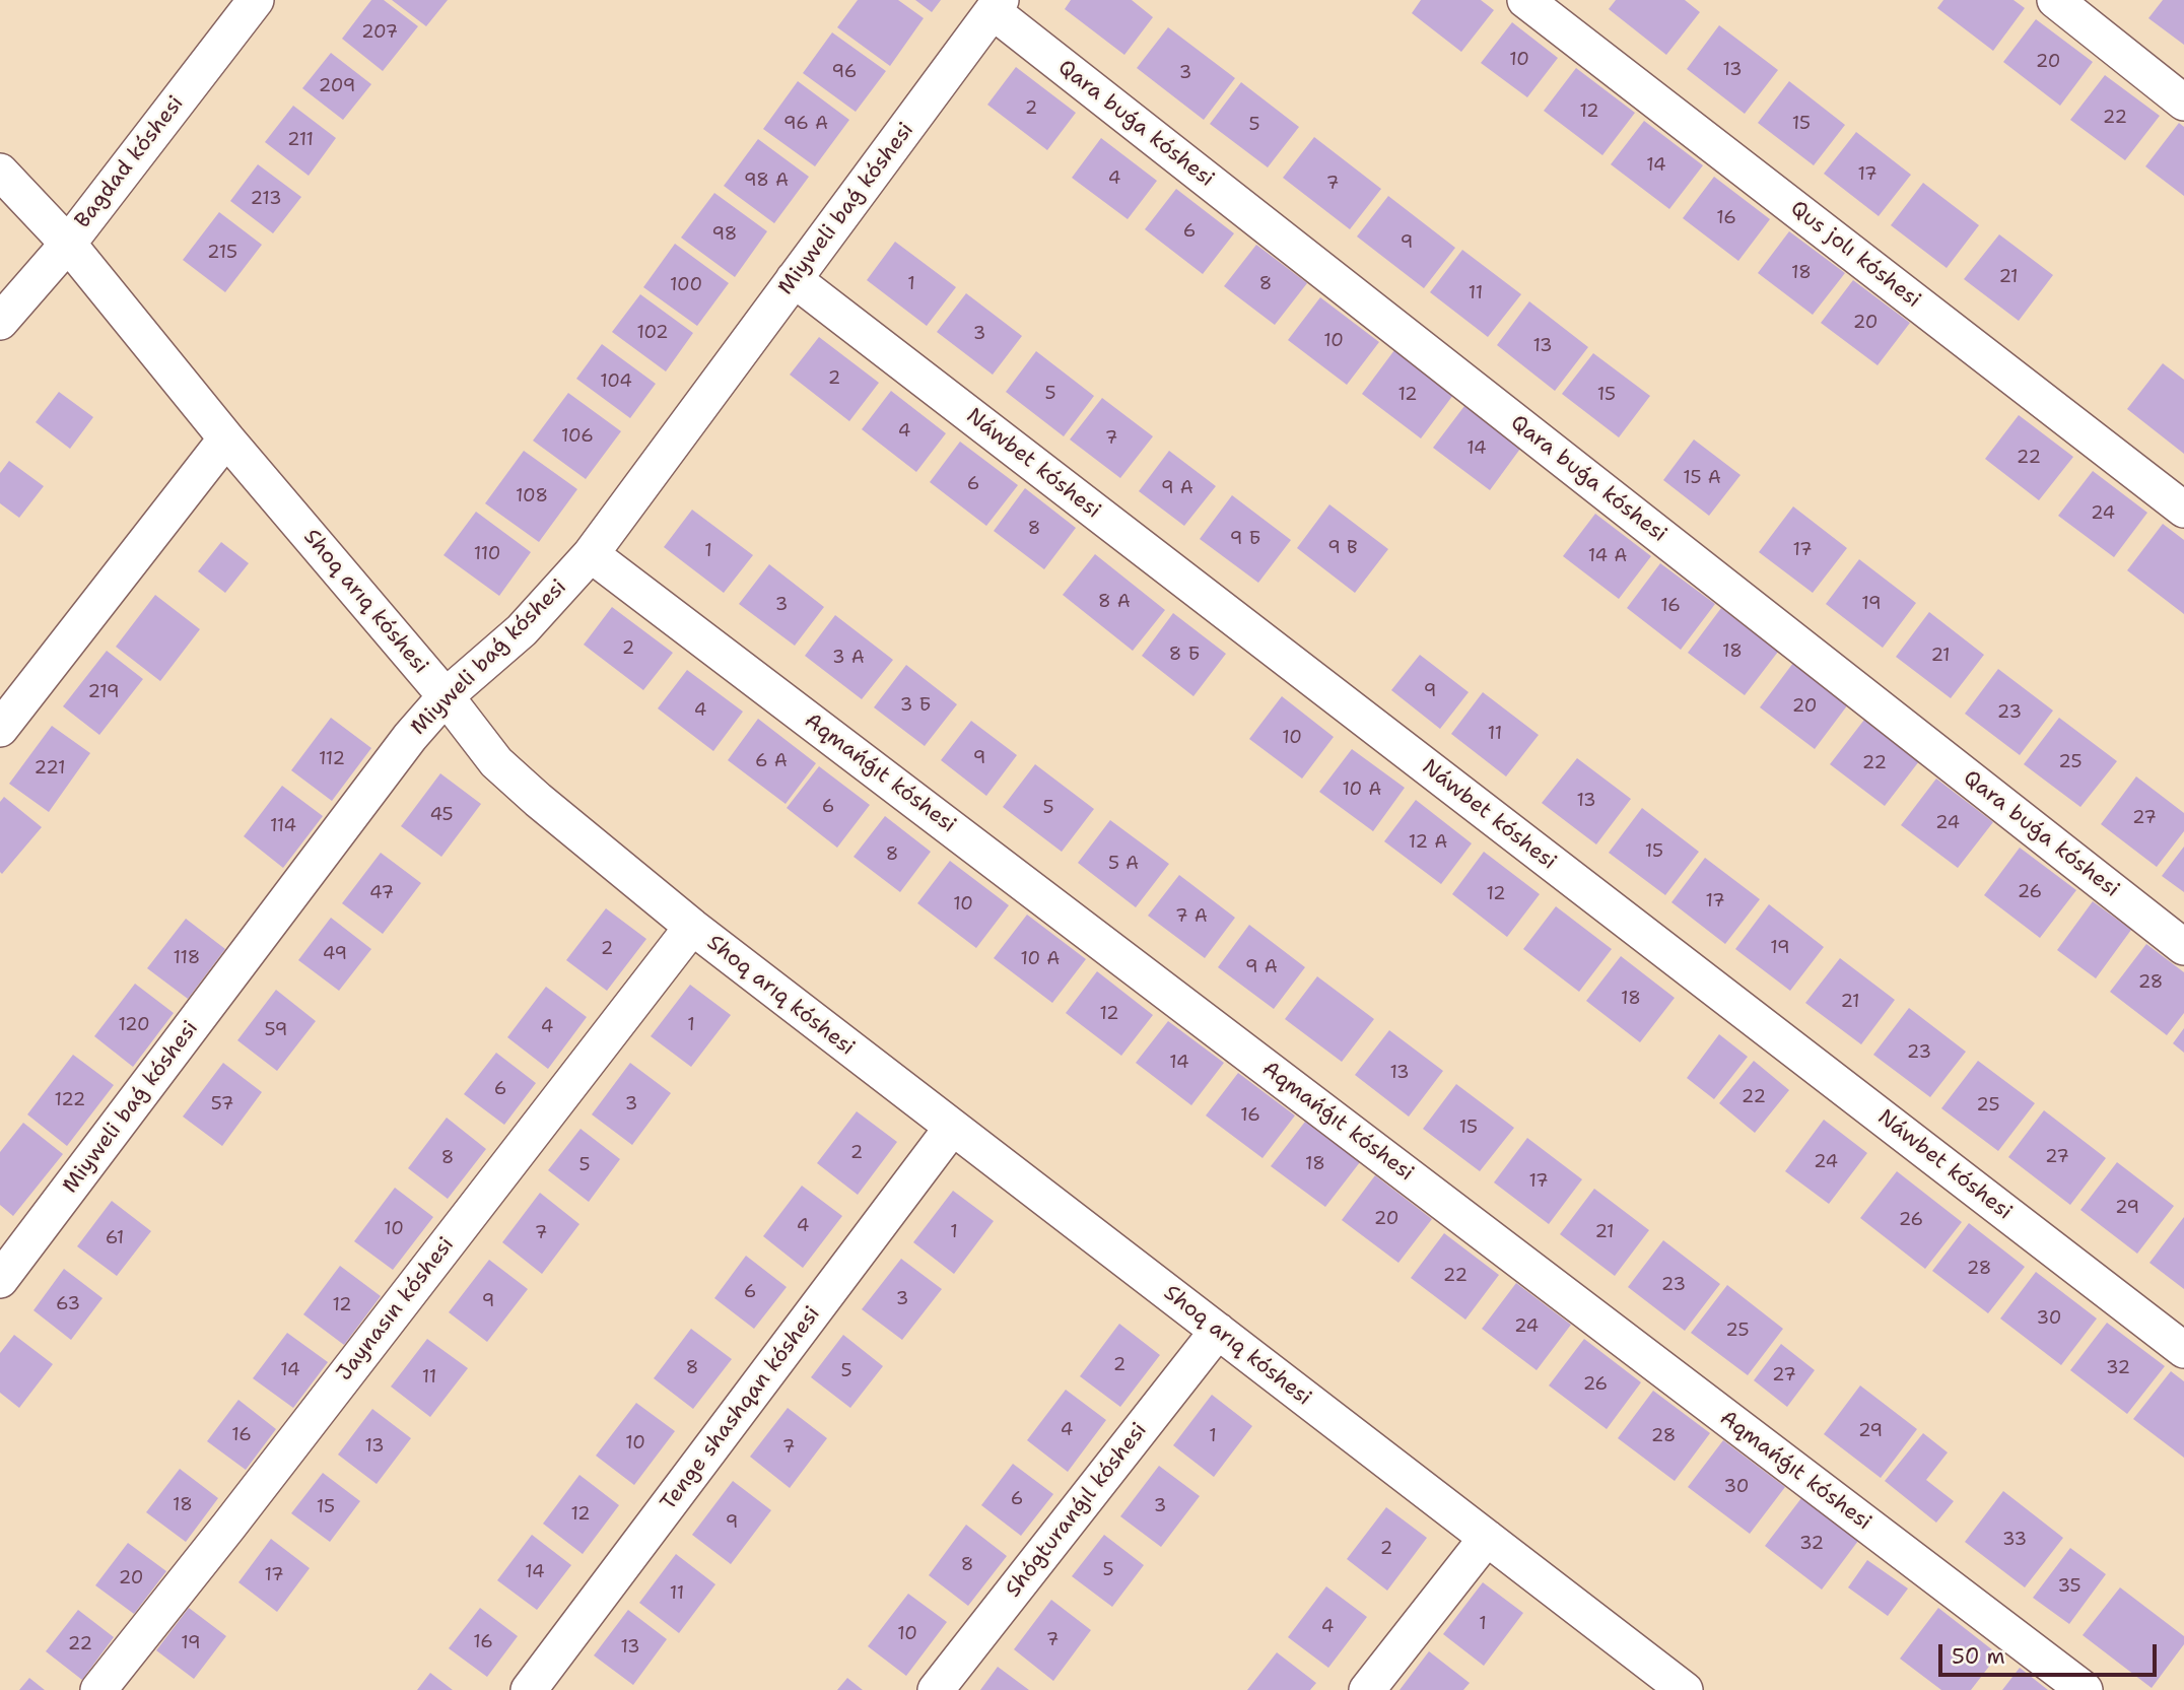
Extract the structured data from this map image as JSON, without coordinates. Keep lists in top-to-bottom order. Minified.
{"streets":{"street":["Qara buǵa kóshesi","Bagdad kóshesi","Miyweli baǵ kóshesi","Qus jolı kóshesi","Náwbet kóshesi","Shoq arıq kóshesi","Aqmańǵıt kóshesi","Jaynasın kóshesi","Tenge shashqan kóshesi","Shógturanǵıl kóshesi"]},"crossings":[["Qara buǵa kóshesi","Miyweli baǵ kóshesi"],["Bagdad kóshesi","Shoq arıq kóshesi"],["Miyweli baǵ kóshesi","Náwbet kóshesi"],["Miyweli baǵ kóshesi","Shoq arıq kóshesi"],["Miyweli baǵ kóshesi","Aqmańǵıt kóshesi"],["Shoq arıq kóshesi","Jaynasın kóshesi"],["Shoq arıq kóshesi","Tenge shashqan kóshesi"],["Shoq arıq kóshesi","Shógturanǵıl kóshesi"]],"house_numbers":["207","10","20","13","96","3","209","2","12","22","96 А","15","5","211","14","17","4","98 А","7","213","16","6","98","9","215","18","21","1","8","100","11","20","102","3","10","13","2","104","5","12","15","4","106","7","14","22","15 А","6","9 А","108","24","8","9 Б","9 В","17","1","110","14 А","8 А","19","3","16","2","18","8 Б","21","3 А","9","219","3 Б","20","4","23","11","10","9","112","6 А","25","22","221","10 А","13","6","5","45","27","24","114","12 А","15","8","5 А","26","47","12","17","10","7 А","19","2","49","118","10 А","9 А","28","18","21","12","120","1","4","59","23","14","13","6","22","122","57","3","25","16","15","2","27","8","24","18","5","17","29","20","26","4","10","1","21","7","61","28","22","23","6","3","9","63","12","30","24","25","2","8","32","14","5","27","11","26","4","29","16","1","28","10","13","7","30","6","18","3","15","12","9","33","32","2","8","5","14","17","20","35","11","1","4","10","7","16","19","22","13"],"scale_bar":"50 m"}
